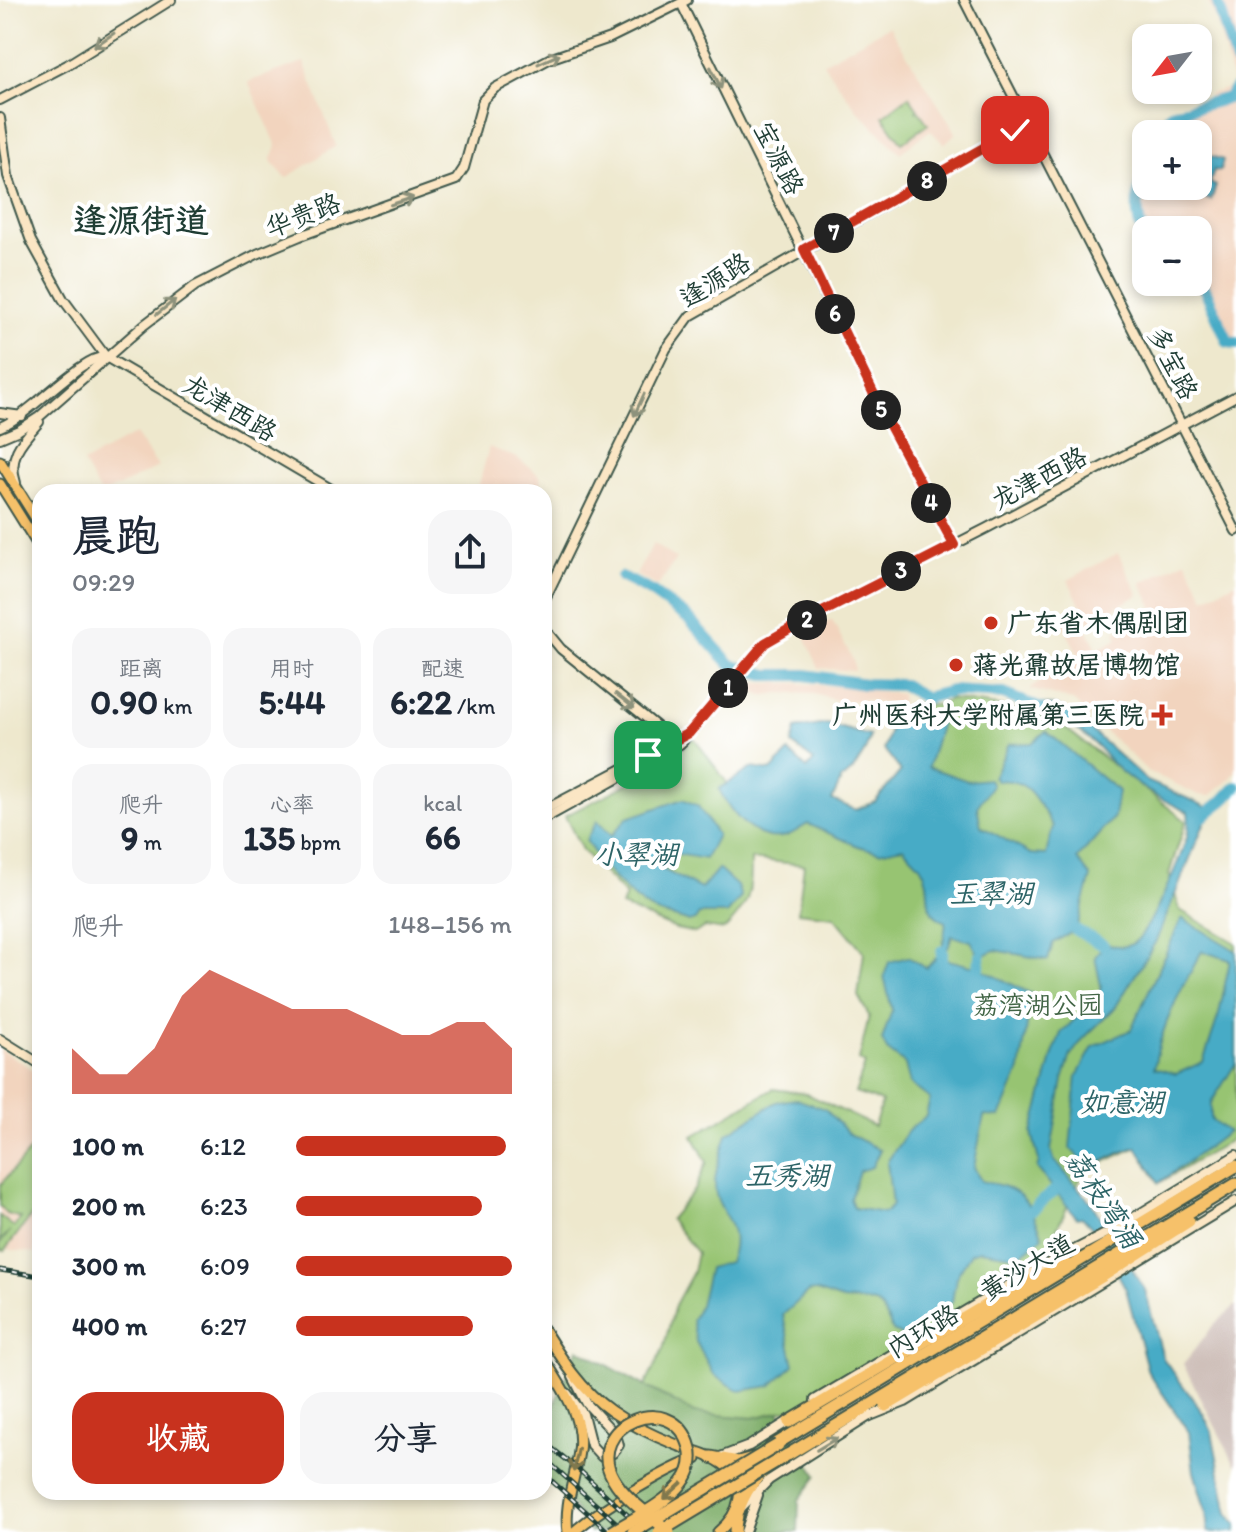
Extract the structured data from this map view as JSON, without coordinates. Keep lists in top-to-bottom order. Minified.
{"streets":{"highway":["黄沙大道","内环路"],"street":["宝源路","华贵路","逢源路","多宝路","龙津西路"]},"crossings":[["宝源路","华贵路"],["宝源路","逢源路"],["宝源路","龙津西路"],["华贵路","龙津西路"],["逢源路","多宝路"],["多宝路","龙津西路"],["黄沙大道","内环路"]],"one_way":["宝源路","华贵路","逢源路"],"districts":["逢源街道"],"water":["小翠湖","玉翠湖","如意湖","五秀湖","荔枝湾涌"],"parks":["荔湾湖公园"],"places":{"other":["广东省木偶剧团","蒋光鼐故居博物馆"],"health":["广州医科大学附属第三医院"]},"north":"bottom left","page":{"map_buttons":["+","−"],"pins":["8","7","6","5","4","3","2","1"],"heading":["晨跑","09:29"],"stats":[["距离","0.90 km"],["用时","5:44"],["配速","6:22 /km"],["爬升","9 m"],["心率","135 bpm"],["kcal","66"]],"chart":["爬升","148–156 m"],"list":[{"name":"100 m","note":"6:12"},{"name":"200 m","note":"6:23"},{"name":"300 m","note":"6:09"},{"name":"400 m","note":"6:27"}],"buttons":["收藏","分享"]}}
